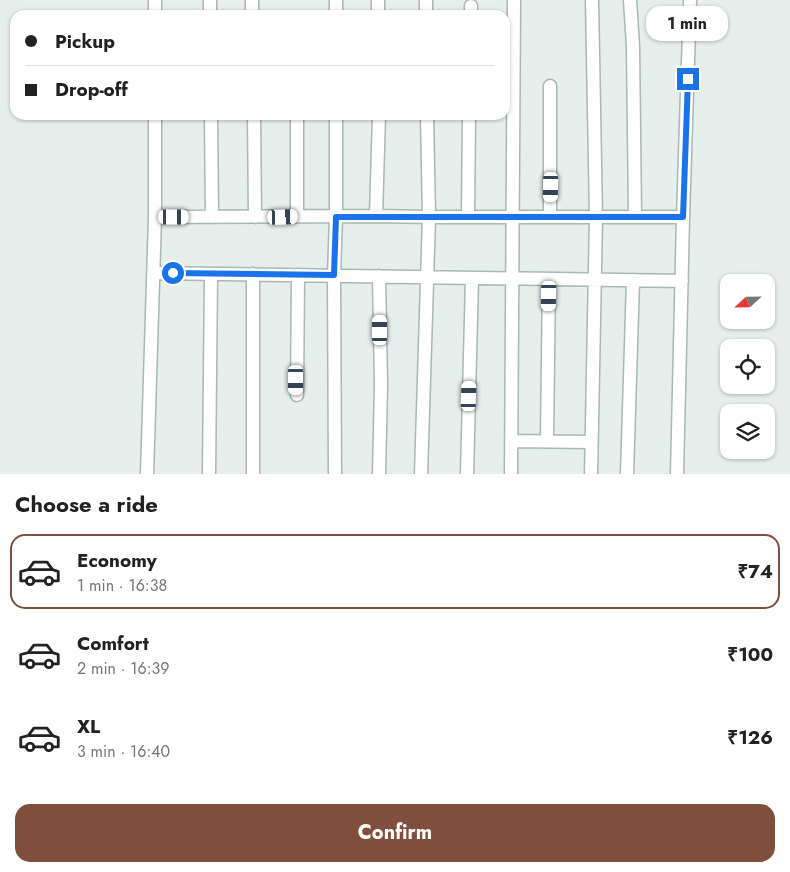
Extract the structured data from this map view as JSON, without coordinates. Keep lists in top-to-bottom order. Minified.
{"north":"left","page":{"bubble":"1 min","banner":["Pickup","Drop-off"],"heading":"Choose a ride","list":[{"name":"Economy","note":"1 min · 16:38","value":"₹74"},{"name":"Comfort","note":"2 min · 16:39","value":"₹100"},{"name":"XL","note":"3 min · 16:40","value":"₹126"}],"buttons":"Confirm"}}
